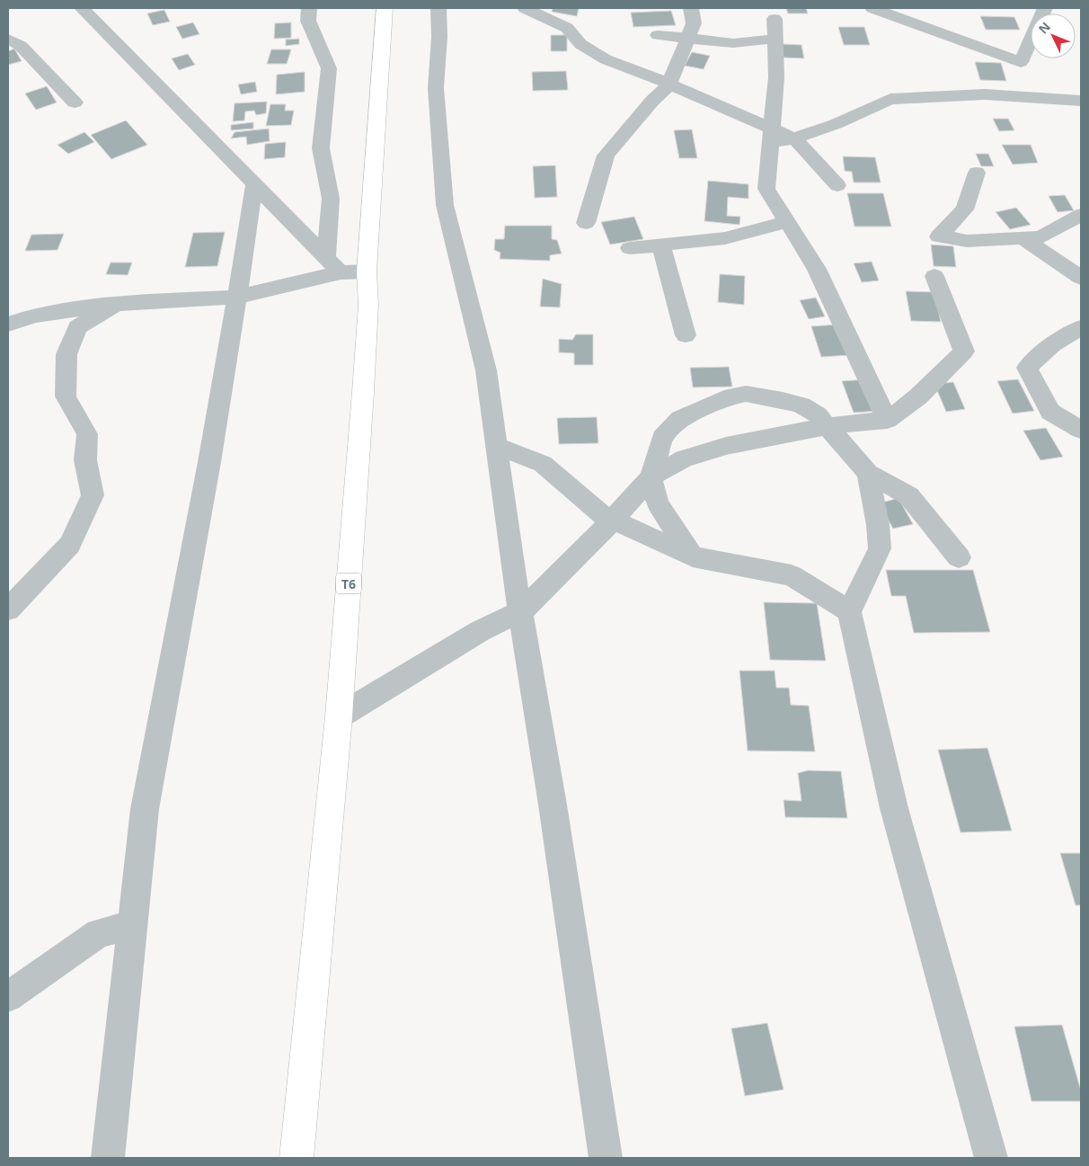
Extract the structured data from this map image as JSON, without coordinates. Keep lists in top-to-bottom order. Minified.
{"streets":{"highway":["T6"]},"north":"top left"}
